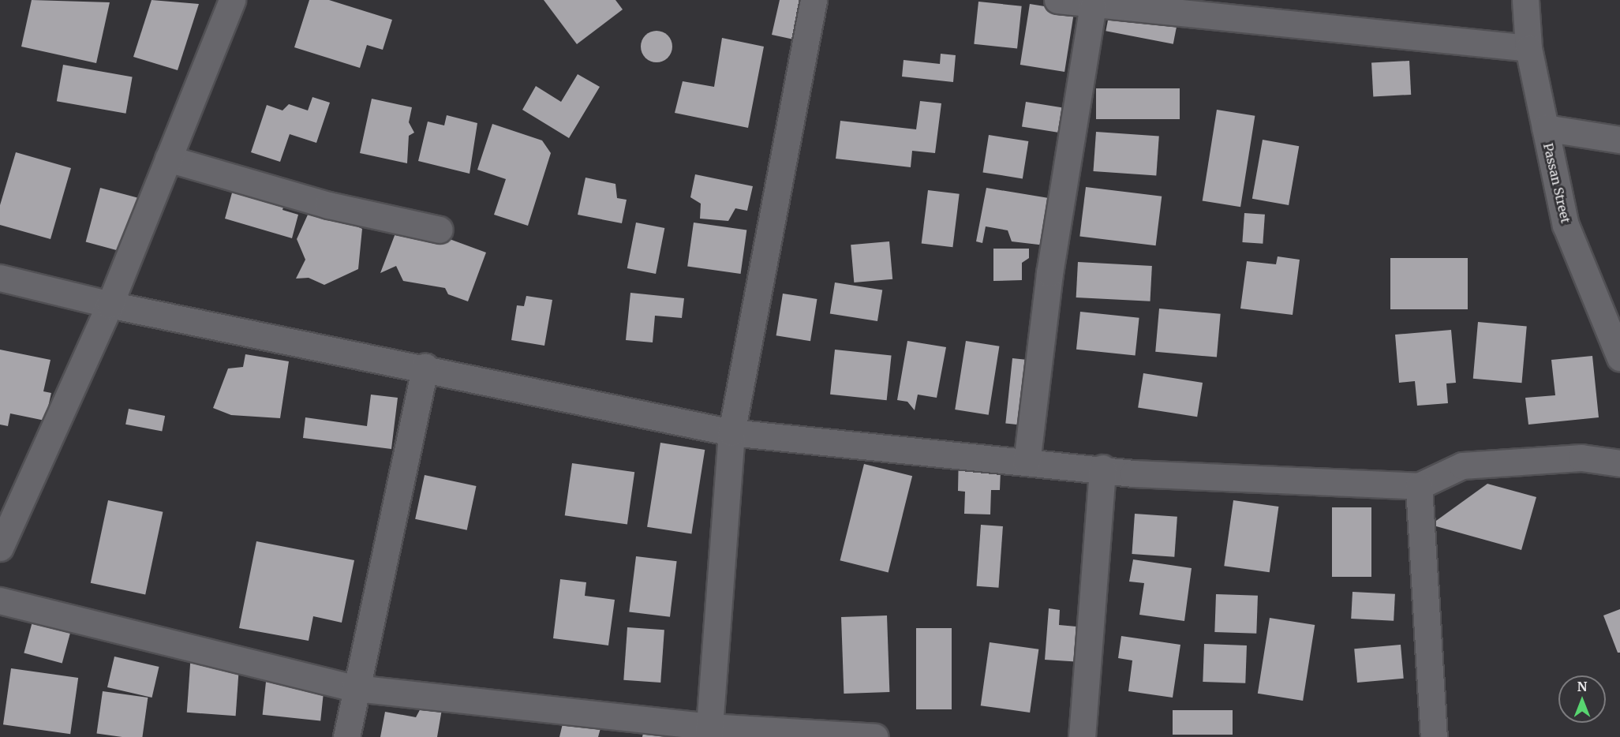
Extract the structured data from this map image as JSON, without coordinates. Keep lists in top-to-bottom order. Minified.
{"streets":{"street":["Passan Street"]},"north":"top"}
